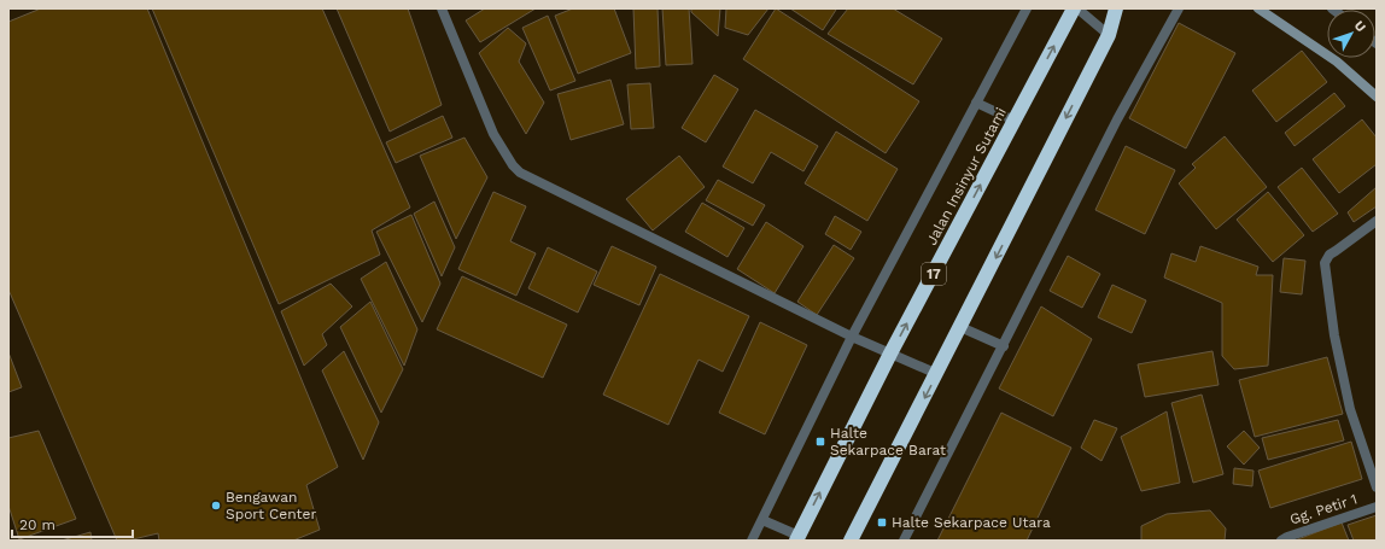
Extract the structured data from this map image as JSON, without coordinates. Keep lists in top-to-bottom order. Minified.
{"streets":{"highway":["Jalan Insinyur Sutami","17"],"street":["Gg. Petir 1"]},"places":{"transit":["Halte Sekarpace Barat","Halte Sekarpace Utara"],"other":["Bengawan Sport Center"]},"scale_bar":"20 m","north":"top right"}
